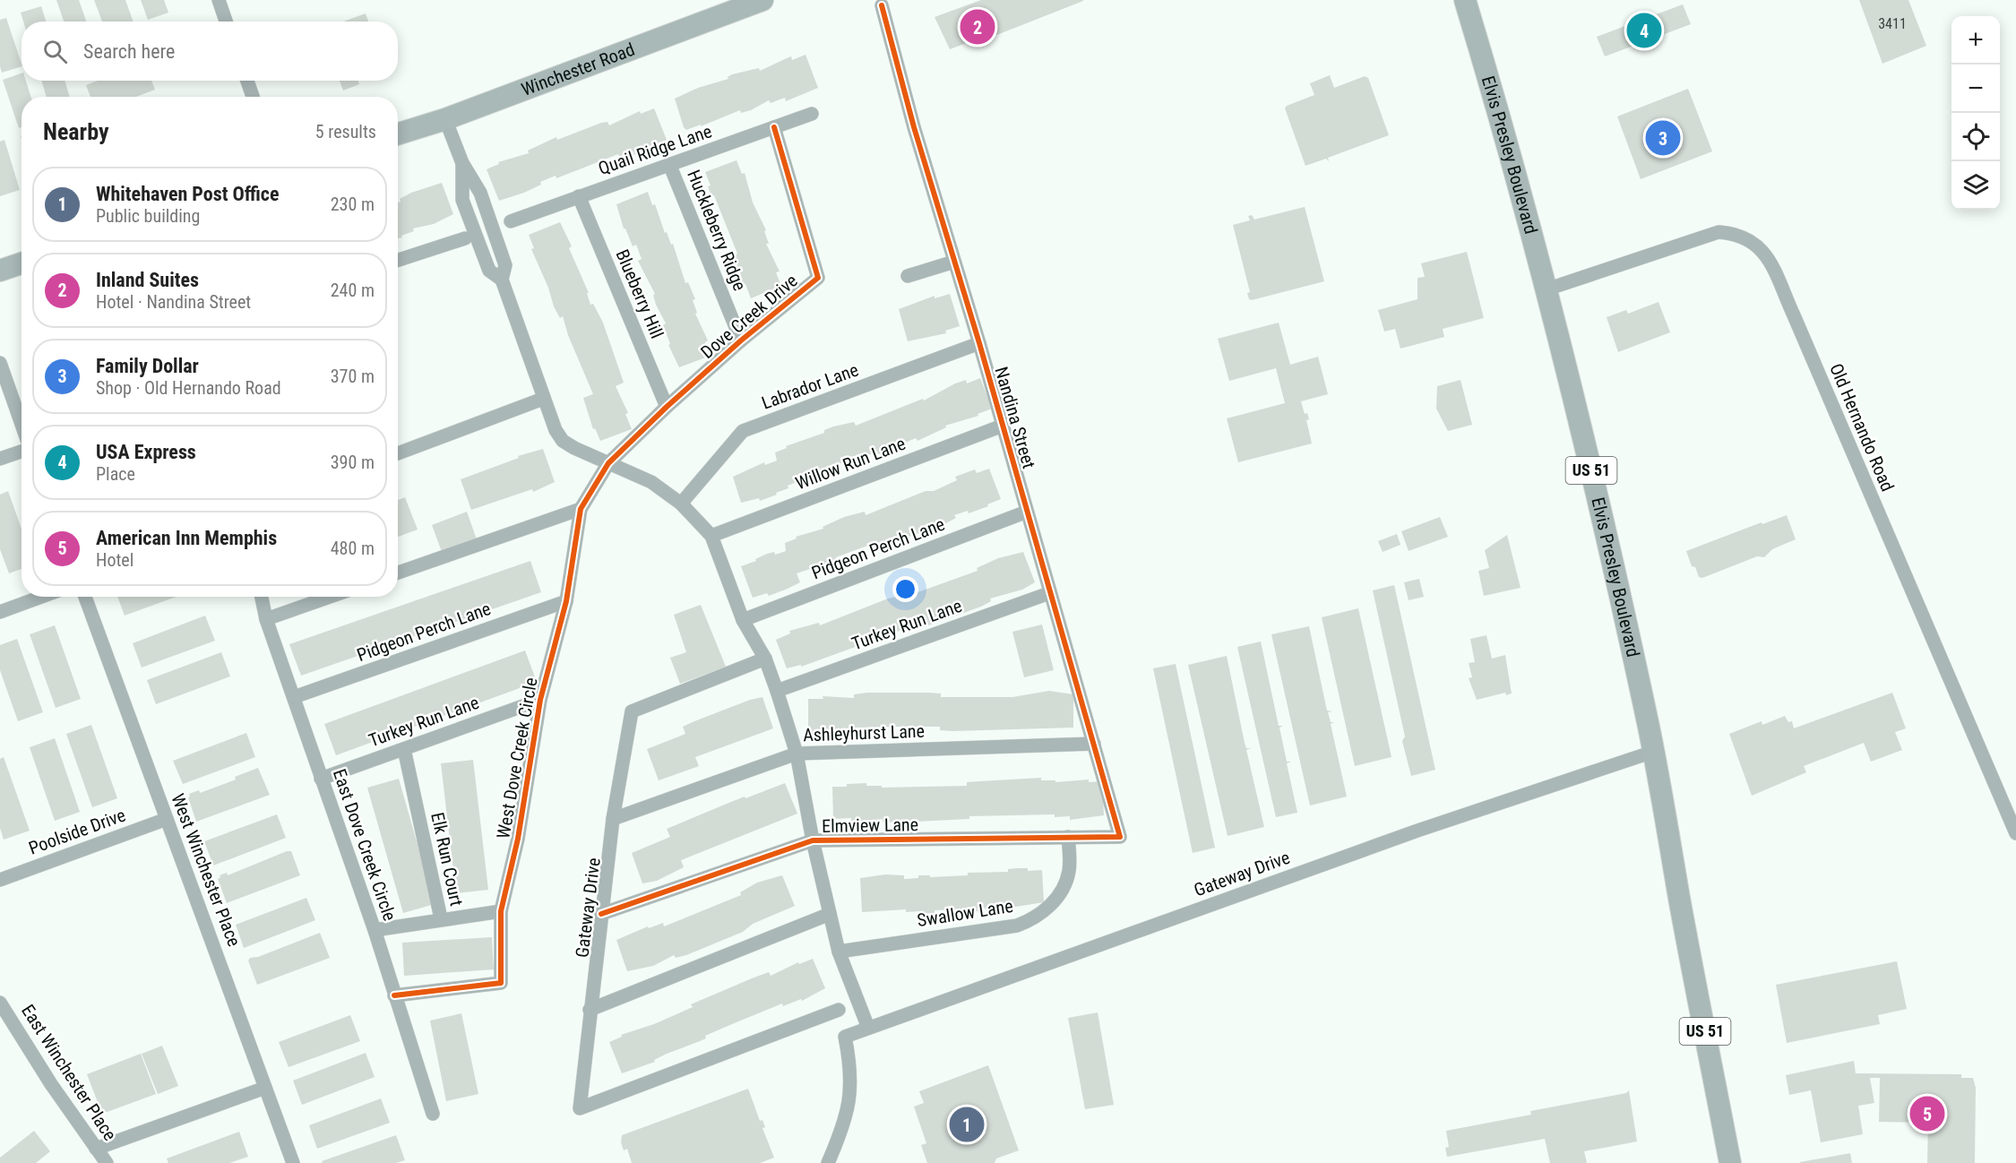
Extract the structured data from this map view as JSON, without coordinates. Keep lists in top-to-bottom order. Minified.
{"streets":{"main road":["Winchester Road","Elvis Presley Boulevard","US 51"],"street":["Quail Ridge Lane","Huckleberry Ridge","Blueberry Hill","Dove Creek Drive","Labrador Lane","Nandina Street","Old Hernando Road","Willow Run Lane","Pidgeon Perch Lane","Turkey Run Lane","Ashleyhurst Lane","West Dove Creek Circle","Elmview Lane","Poolside Drive","East Dove Creek Circle","Elk Run Court","West Winchester Place","Gateway Drive","Swallow Lane","East Winchester Place"]},"crossings":[["Quail Ridge Lane","Huckleberry Ridge"],["Quail Ridge Lane","Blueberry Hill"],["Quail Ridge Lane","Dove Creek Drive"],["Elvis Presley Boulevard","Old Hernando Road"],["Elvis Presley Boulevard","Gateway Drive"],["Huckleberry Ridge","Dove Creek Drive"],["Blueberry Hill","Dove Creek Drive"],["Dove Creek Drive","West Dove Creek Circle"],["Labrador Lane","Nandina Street"],["Nandina Street","Willow Run Lane"],["Nandina Street","Pidgeon Perch Lane"],["Nandina Street","Turkey Run Lane"],["Nandina Street","Ashleyhurst Lane"],["Nandina Street","Elmview Lane"],["Pidgeon Perch Lane","West Dove Creek Circle"],["Pidgeon Perch Lane","East Dove Creek Circle"],["Turkey Run Lane","West Dove Creek Circle"],["Turkey Run Lane","East Dove Creek Circle"],["Turkey Run Lane","Elk Run Court"],["Ashleyhurst Lane","Gateway Drive"],["West Dove Creek Circle","East Dove Creek Circle"],["West Dove Creek Circle","Elk Run Court"],["Elmview Lane","Gateway Drive"],["Elmview Lane","Swallow Lane"],["Poolside Drive","West Winchester Place"]],"house_numbers":["3411"],"page":{"pins":["2","4","3","5","1"],"map_buttons":["+","−"],"search":"Search here","heading":["Nearby","5 results"],"list":[{"mark":"1","name":"Whitehaven Post Office","note":"Public building","value":"230 m"},{"mark":"2","name":"Inland Suites","note":"Hotel · Nandina Street","value":"240 m"},{"mark":"3","name":"Family Dollar","note":"Shop · Old Hernando Road","value":"370 m"},{"mark":"4","name":"USA Express","note":"Place","value":"390 m"},{"mark":"5","name":"American Inn Memphis","note":"Hotel","value":"480 m"}]}}
